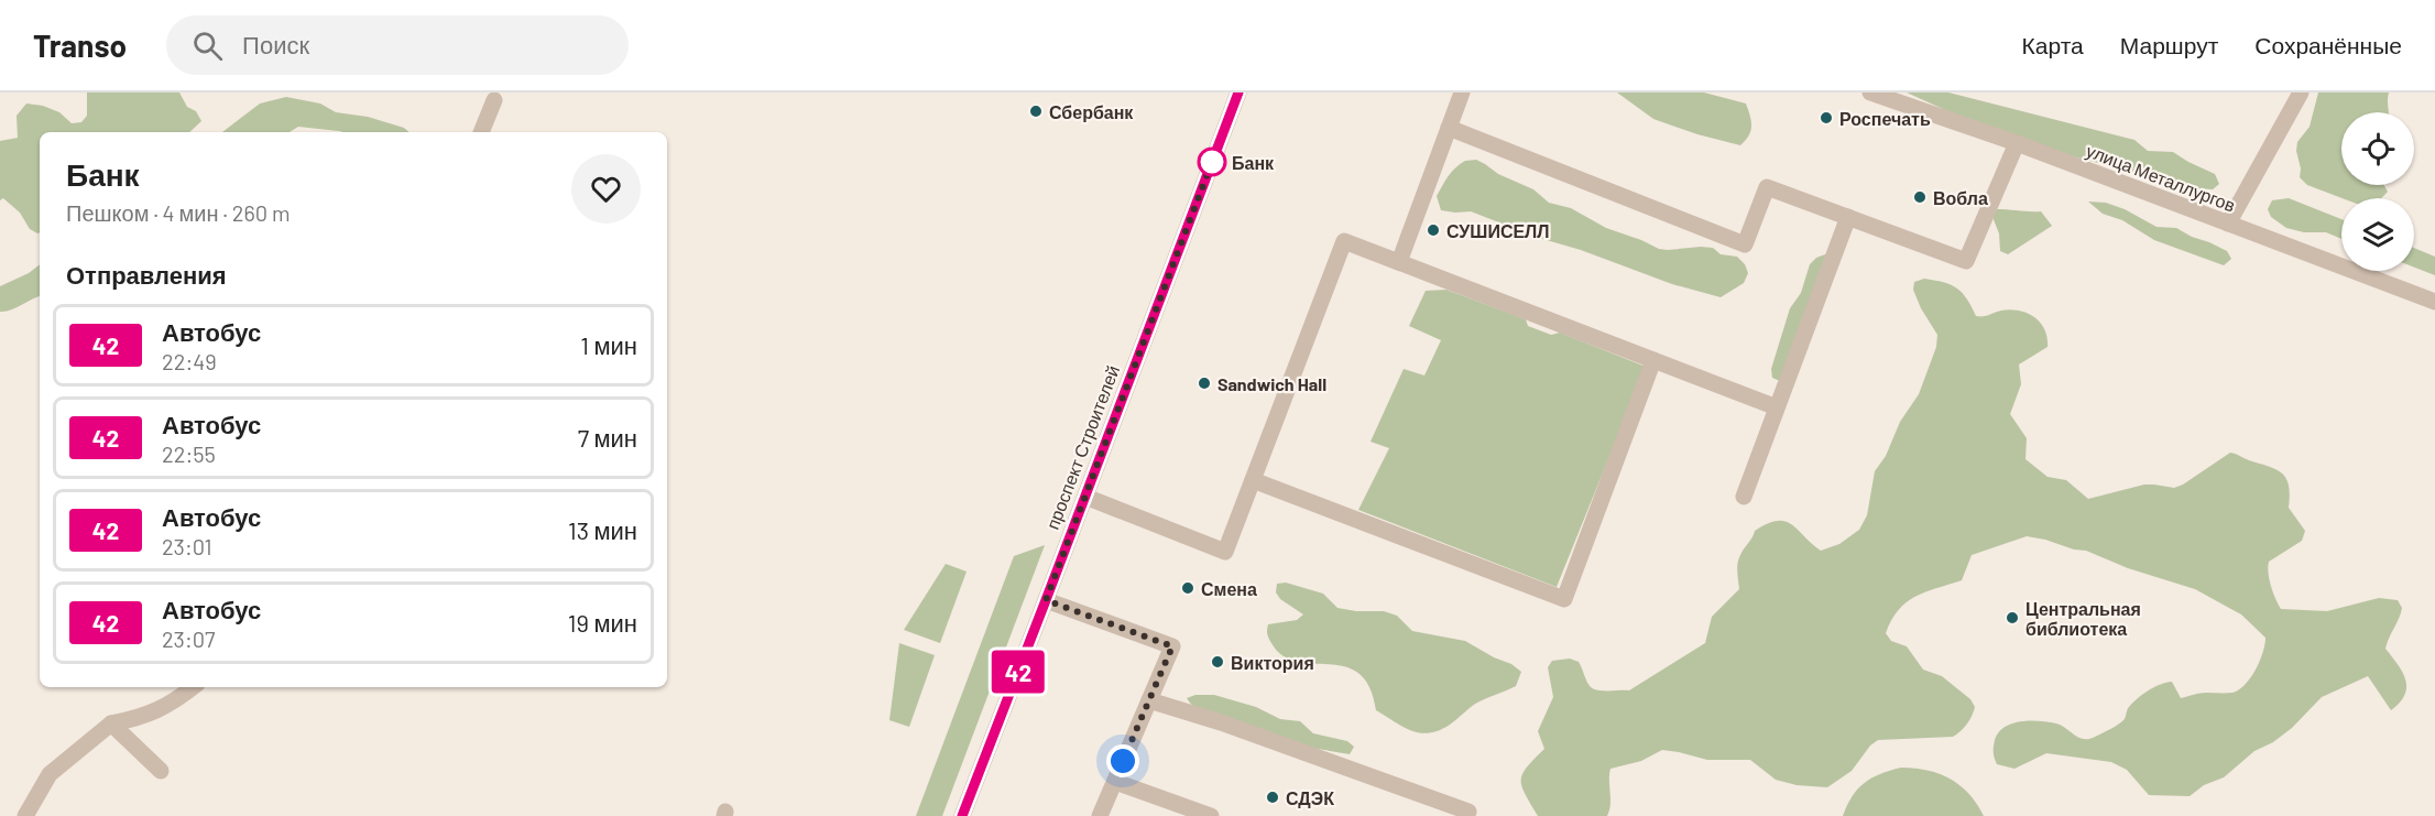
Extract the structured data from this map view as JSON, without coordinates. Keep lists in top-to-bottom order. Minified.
{"streets":{"street":["улица Металлургов","проспект Строителей"]},"places":["Сбербанк","Роспечать","Банк","Вобла","СУШИСЕЛЛ","Sandwich Hall","Смена","Центральная библиотека","Виктория","СДЭК"],"lines":["bus line 42"],"page":{"header":"Transo","search":"Поиск","nav":["Карта","Маршрут","Сохранённые"],"on_map":"42","heading":[["Банк","Пешком · 4 мин · 260 m"],"Отправления"],"list":[{"mark":"42","name":"Автобус","note":"22:49","value":"1 мин"},{"mark":"42","name":"Автобус","note":"22:55","value":"7 мин"},{"mark":"42","name":"Автобус","note":"23:01","value":"13 мин"},{"mark":"42","name":"Автобус","note":"23:07","value":"19 мин"}]}}
